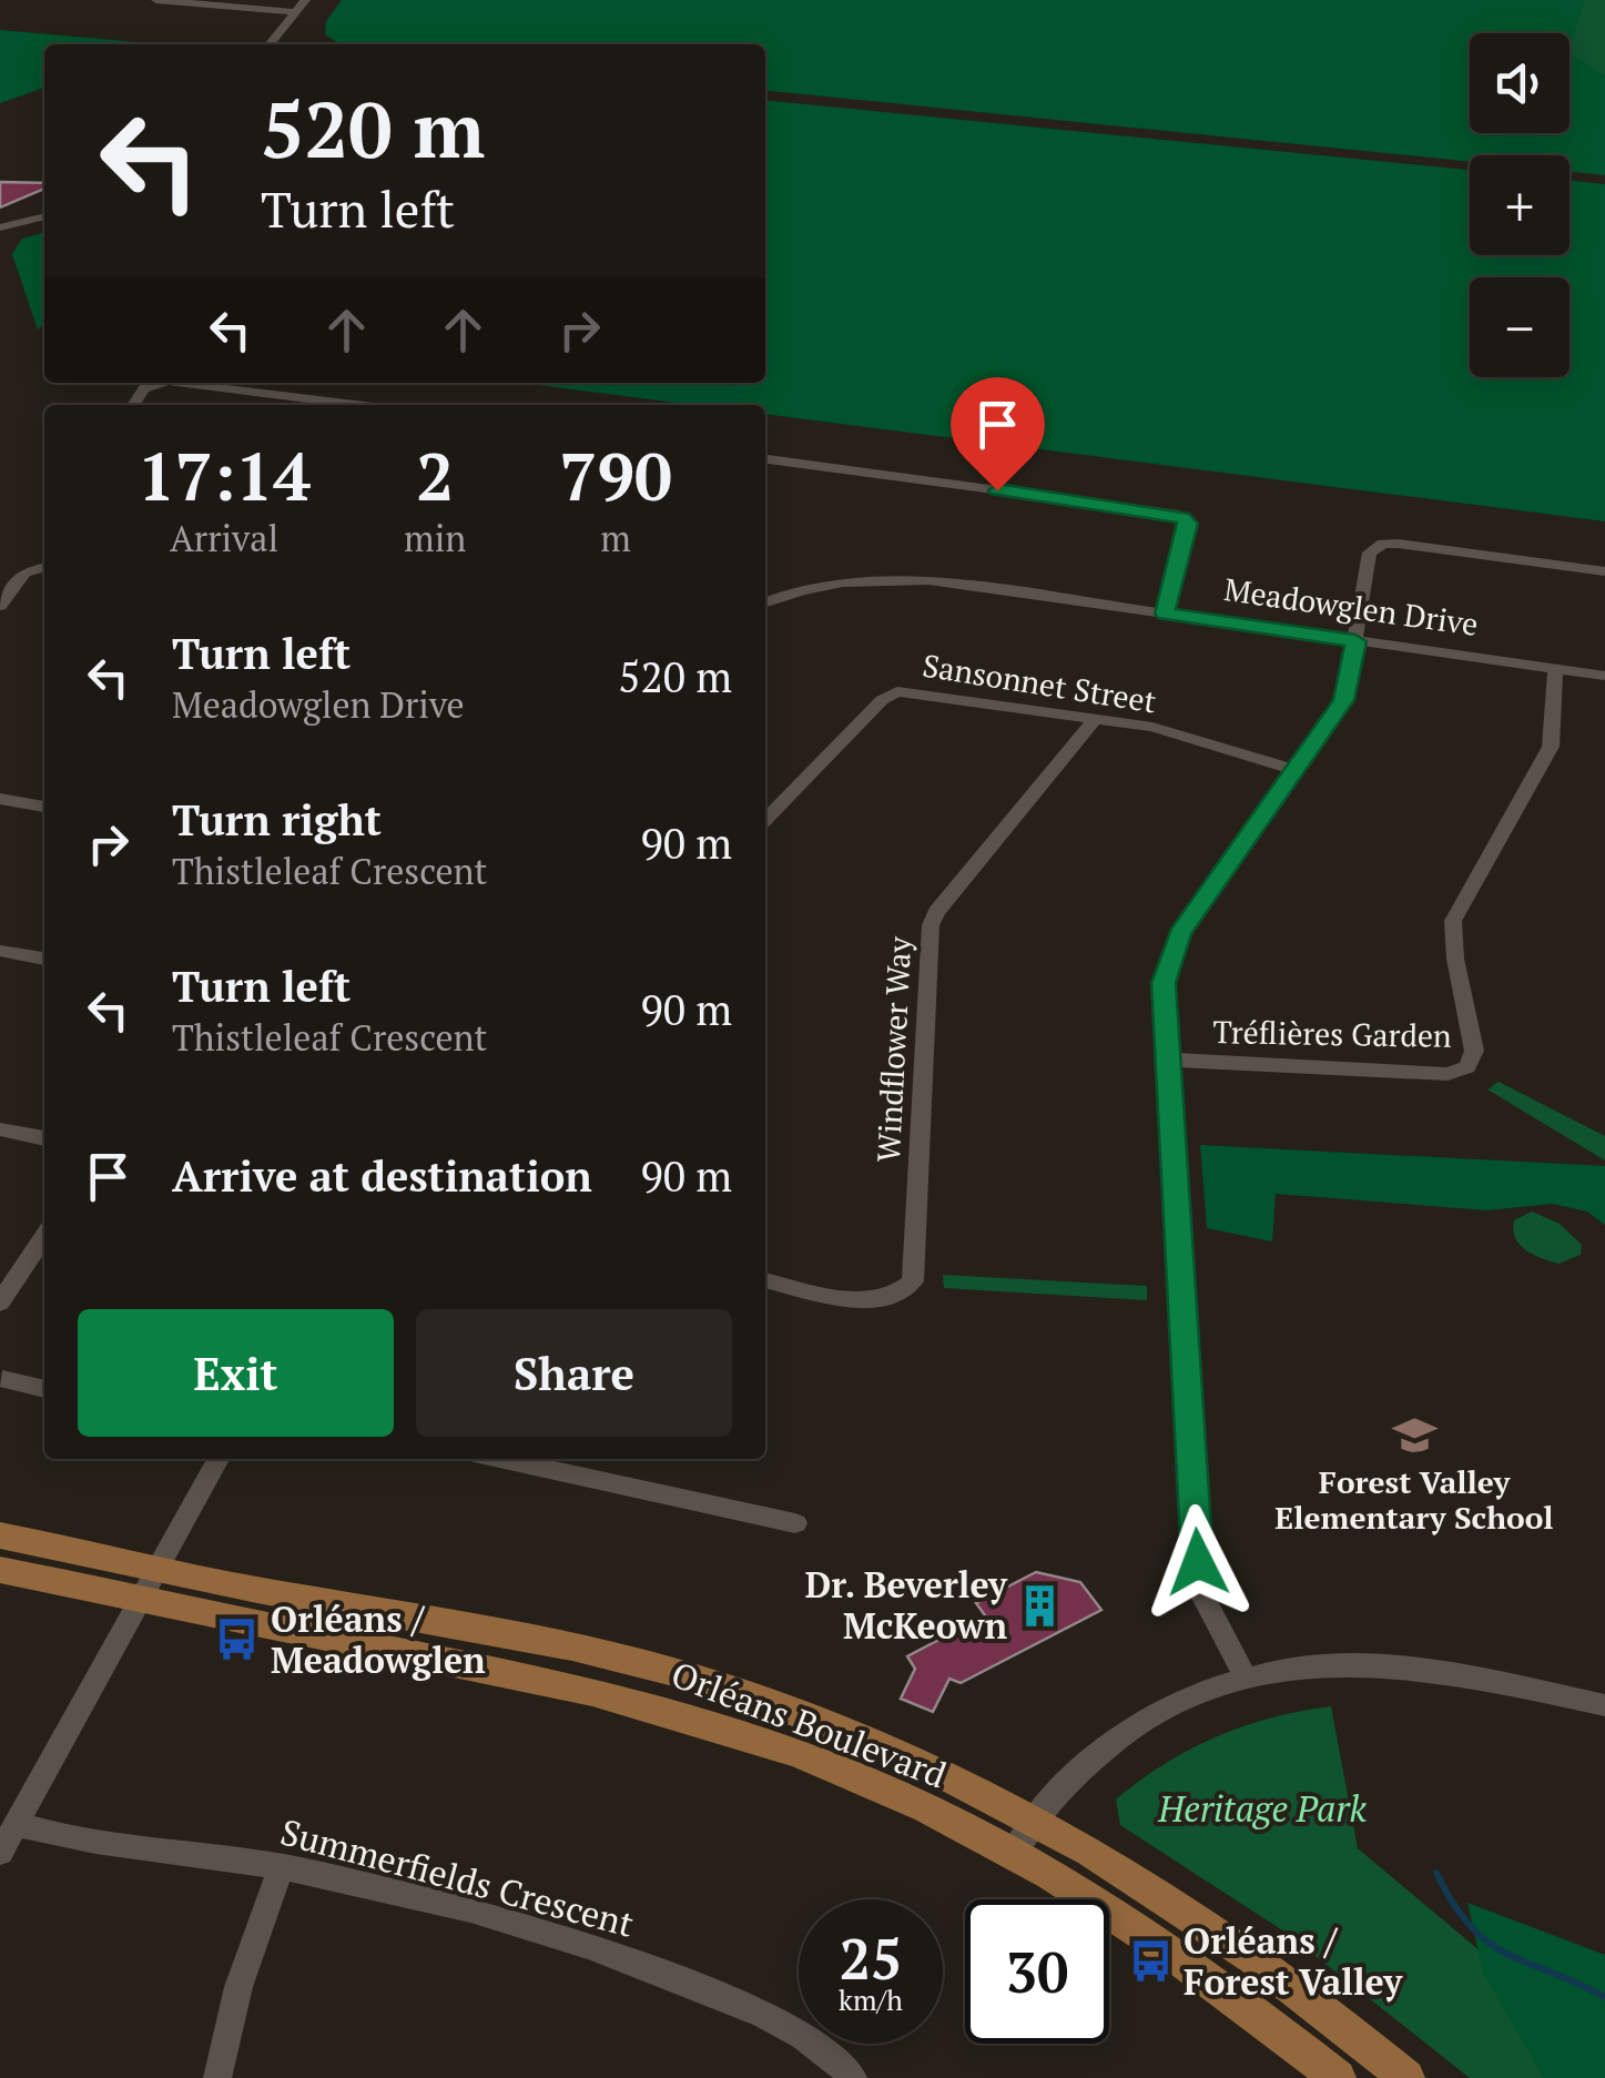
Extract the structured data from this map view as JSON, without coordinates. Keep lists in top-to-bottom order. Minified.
{"streets":{"main road":["Orléans Boulevard"],"street":["Meadowglen Drive","Sansonnet Street","Tréflières Garden","Windflower Way","Summerfields Crescent"]},"crossings":[["Meadowglen Drive","Tréflières Garden"],["Sansonnet Street","Windflower Way"]],"parks":["Heritage Park"],"places":{"school or university":["Forest Valley Elementary School"],"building":["Dr. Beverley McKeown"],"bus stop":["Orléans / Meadowglen","Orléans / Forest Valley"]},"page":{"map_buttons":["+","−"],"turn":["520 m","Turn left"],"eta":["17:14","Arrival","2","min","790","m"],"list":[{"name":"Turn left","note":"Meadowglen Drive","value":"520 m"},{"name":"Turn right","note":"Thistleleaf Crescent","value":"90 m"},{"name":"Turn left","note":"Thistleleaf Crescent","value":"90 m"},{"name":"Arrive at destination","value":"90 m"}],"buttons":["Exit","Share"],"speed":"25 km/h","limit":"30"}}
